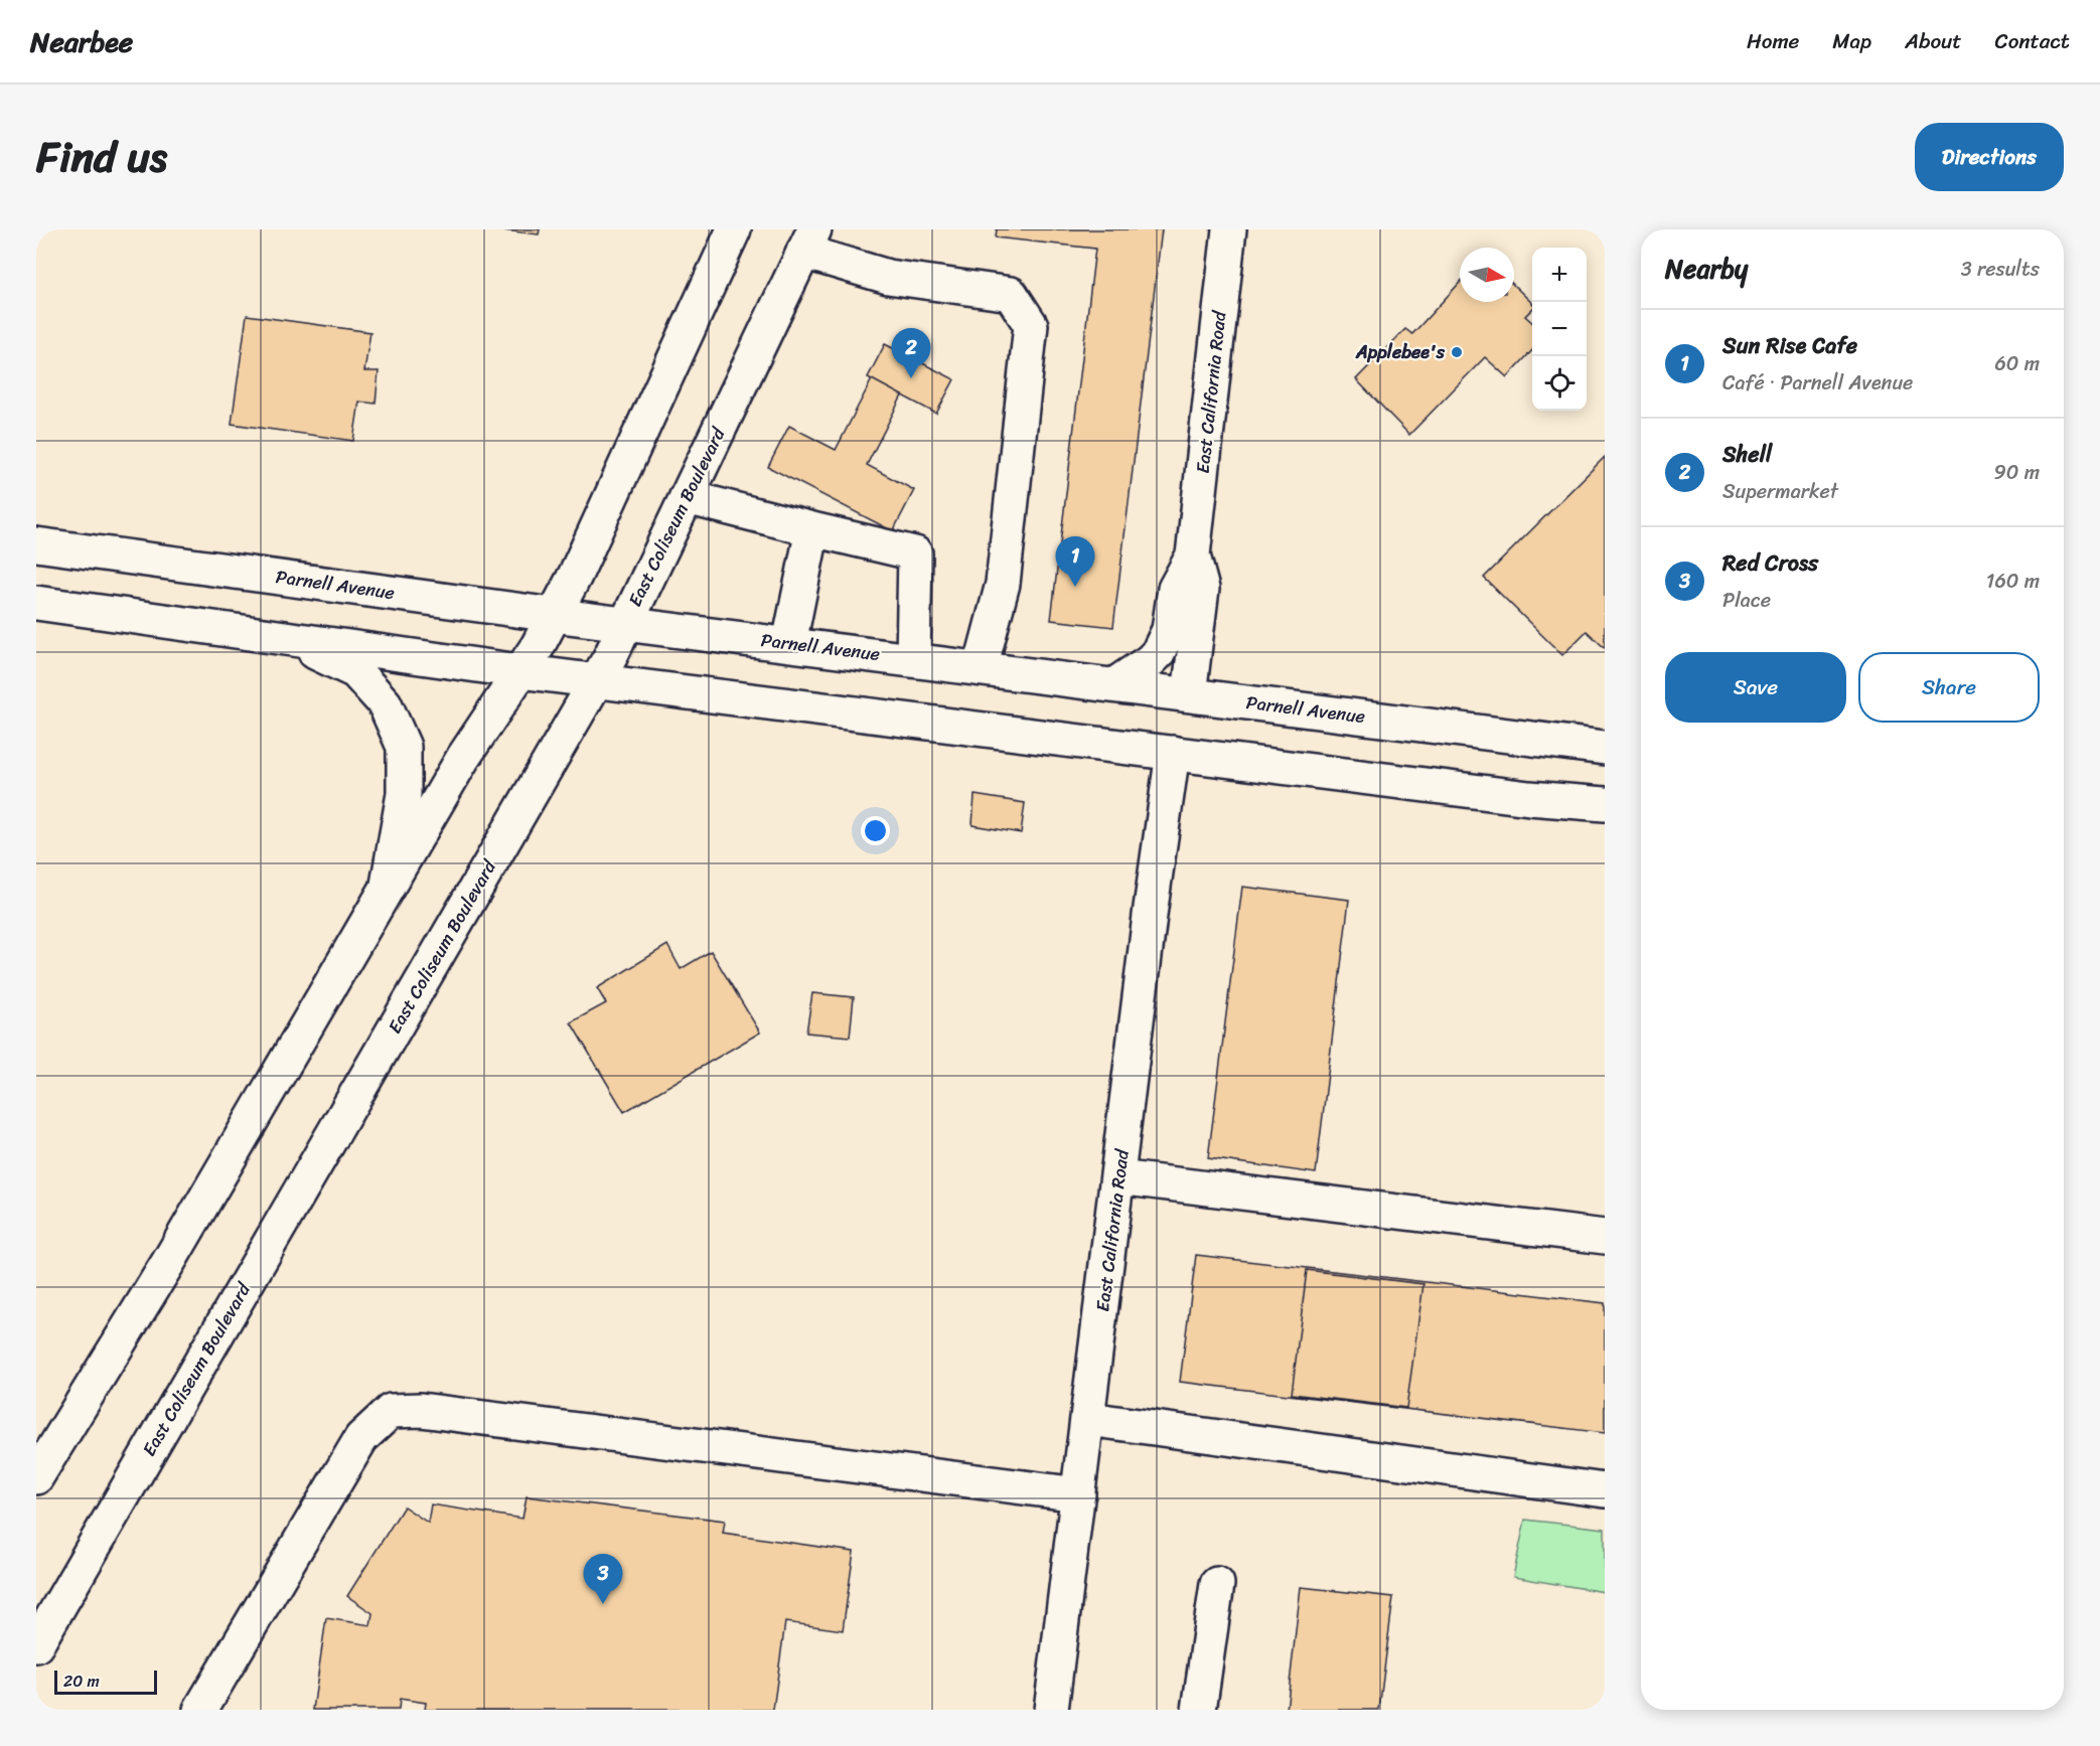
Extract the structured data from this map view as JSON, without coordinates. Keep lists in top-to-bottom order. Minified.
{"streets":{"main road":["East California Road","East Coliseum Boulevard","Parnell Avenue"]},"crossings":[["East California Road","Parnell Avenue"],["East Coliseum Boulevard","Parnell Avenue"]],"places":["Applebee's"],"scale_bar":"20 m","north":"right","page":{"header":"Nearbee","nav":["Home","Map","About","Contact"],"title":"Find us","buttons":["Directions",["Save","Share"]],"heading":["Nearby","3 results"],"map_buttons":["+","−"],"list":[{"mark":"1","name":"Sun Rise Cafe","note":"Café · Parnell Avenue","value":"60 m"},{"mark":"2","name":"Shell","note":"Supermarket","value":"90 m"},{"mark":"3","name":"Red Cross","note":"Place","value":"160 m"}],"pins":["2","1","3"],"scale":"20 m"}}
